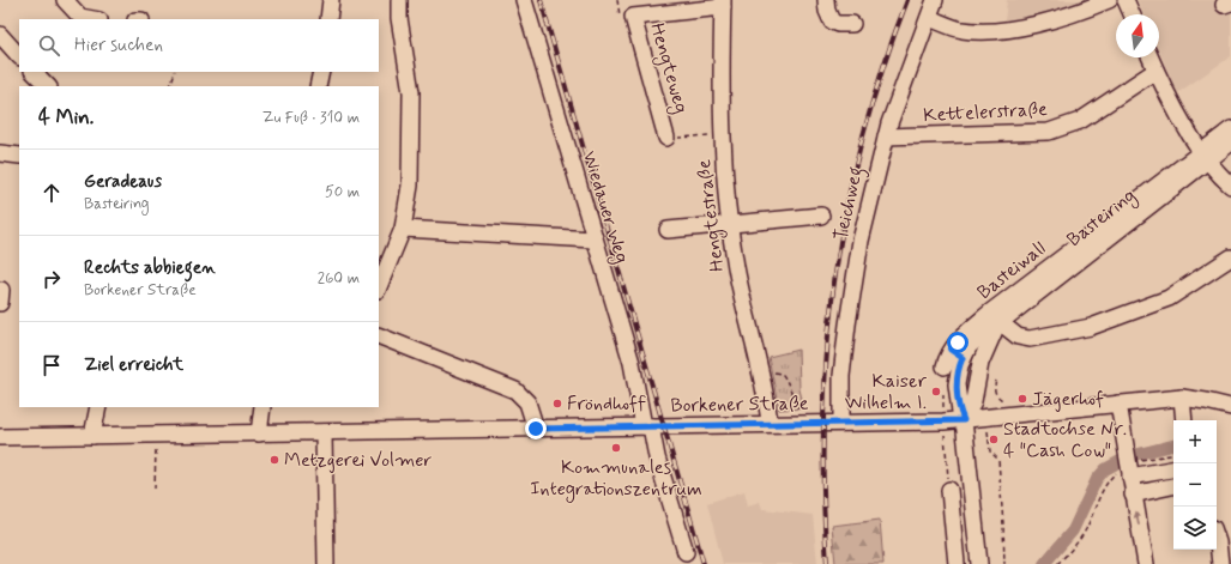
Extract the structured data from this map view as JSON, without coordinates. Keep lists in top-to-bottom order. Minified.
{"streets":{"street":["Hengteweg","Kettelerstraße","Teichweg","Wiedauer Weg","Hengtestraße","Basteiring","Basteiwall","Borkener Straße"]},"crossings":[["Hengteweg","Hengtestraße"],["Kettelerstraße","Teichweg"],["Teichweg","Borkener Straße"],["Wiedauer Weg","Borkener Straße"],["Hengtestraße","Borkener Straße"],["Basteiring","Basteiwall"],["Basteiring","Borkener Straße"]],"places":["Kaiser Wilhelm I.","Jägerhof","Fröndhoff","Stadtochse Nr. 4 \"Cash Cow\"","Kommunales Integrationszentrum","Metzgerei Volmer"],"north":"top","page":{"search":"Hier suchen","heading":["4 Min.","Zu Fuß · 310 m"],"list":[["Geradeaus","Basteiring","50 m"],["Rechts abbiegen","Borkener Straße","260 m"],"Ziel erreicht"],"map_buttons":["+","−"]}}
